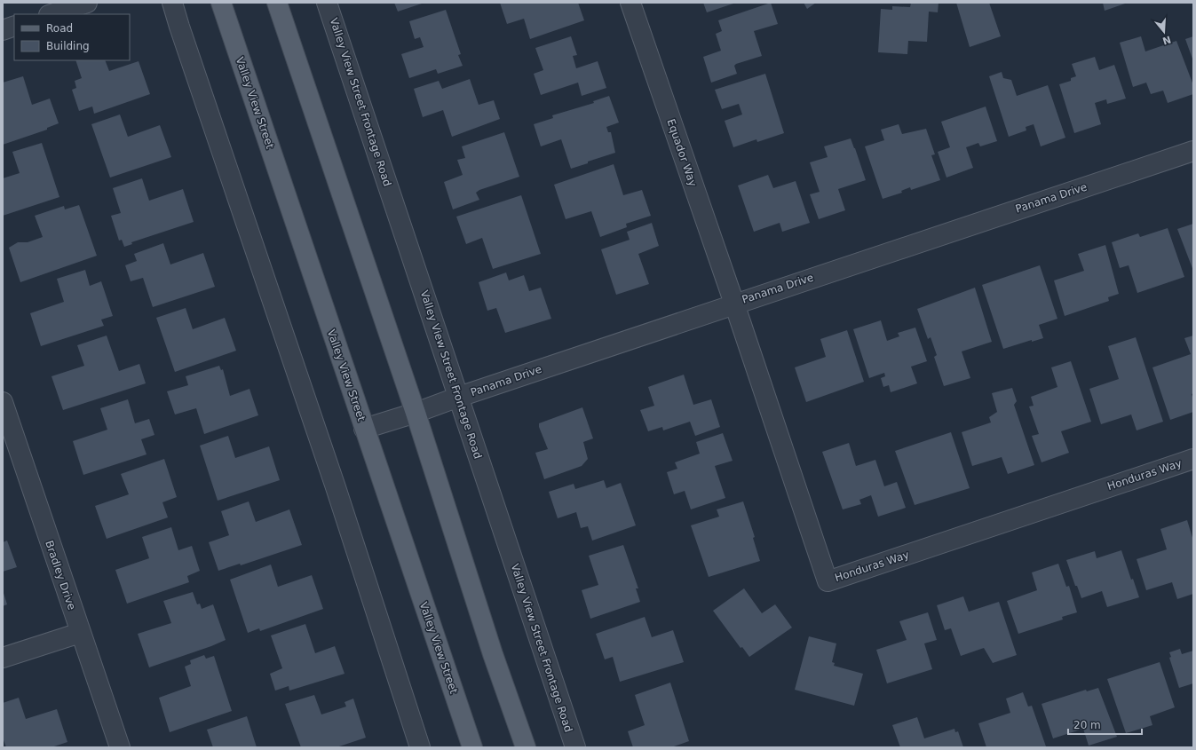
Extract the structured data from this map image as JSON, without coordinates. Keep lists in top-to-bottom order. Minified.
{"streets":{"main road":["Valley View Street"],"street":["Valley View Street Frontage Road","Equador Way","Panama Drive","Honduras Way","Bradley Drive"]},"crossings":[["Valley View Street Frontage Road","Panama Drive"],["Valley View Street","Panama Drive"],["Equador Way","Panama Drive"],["Equador Way","Honduras Way"],["Panama Drive","Honduras Way"]],"legend":["Road","Building"],"scale_bar":"20 m","north":"bottom"}
